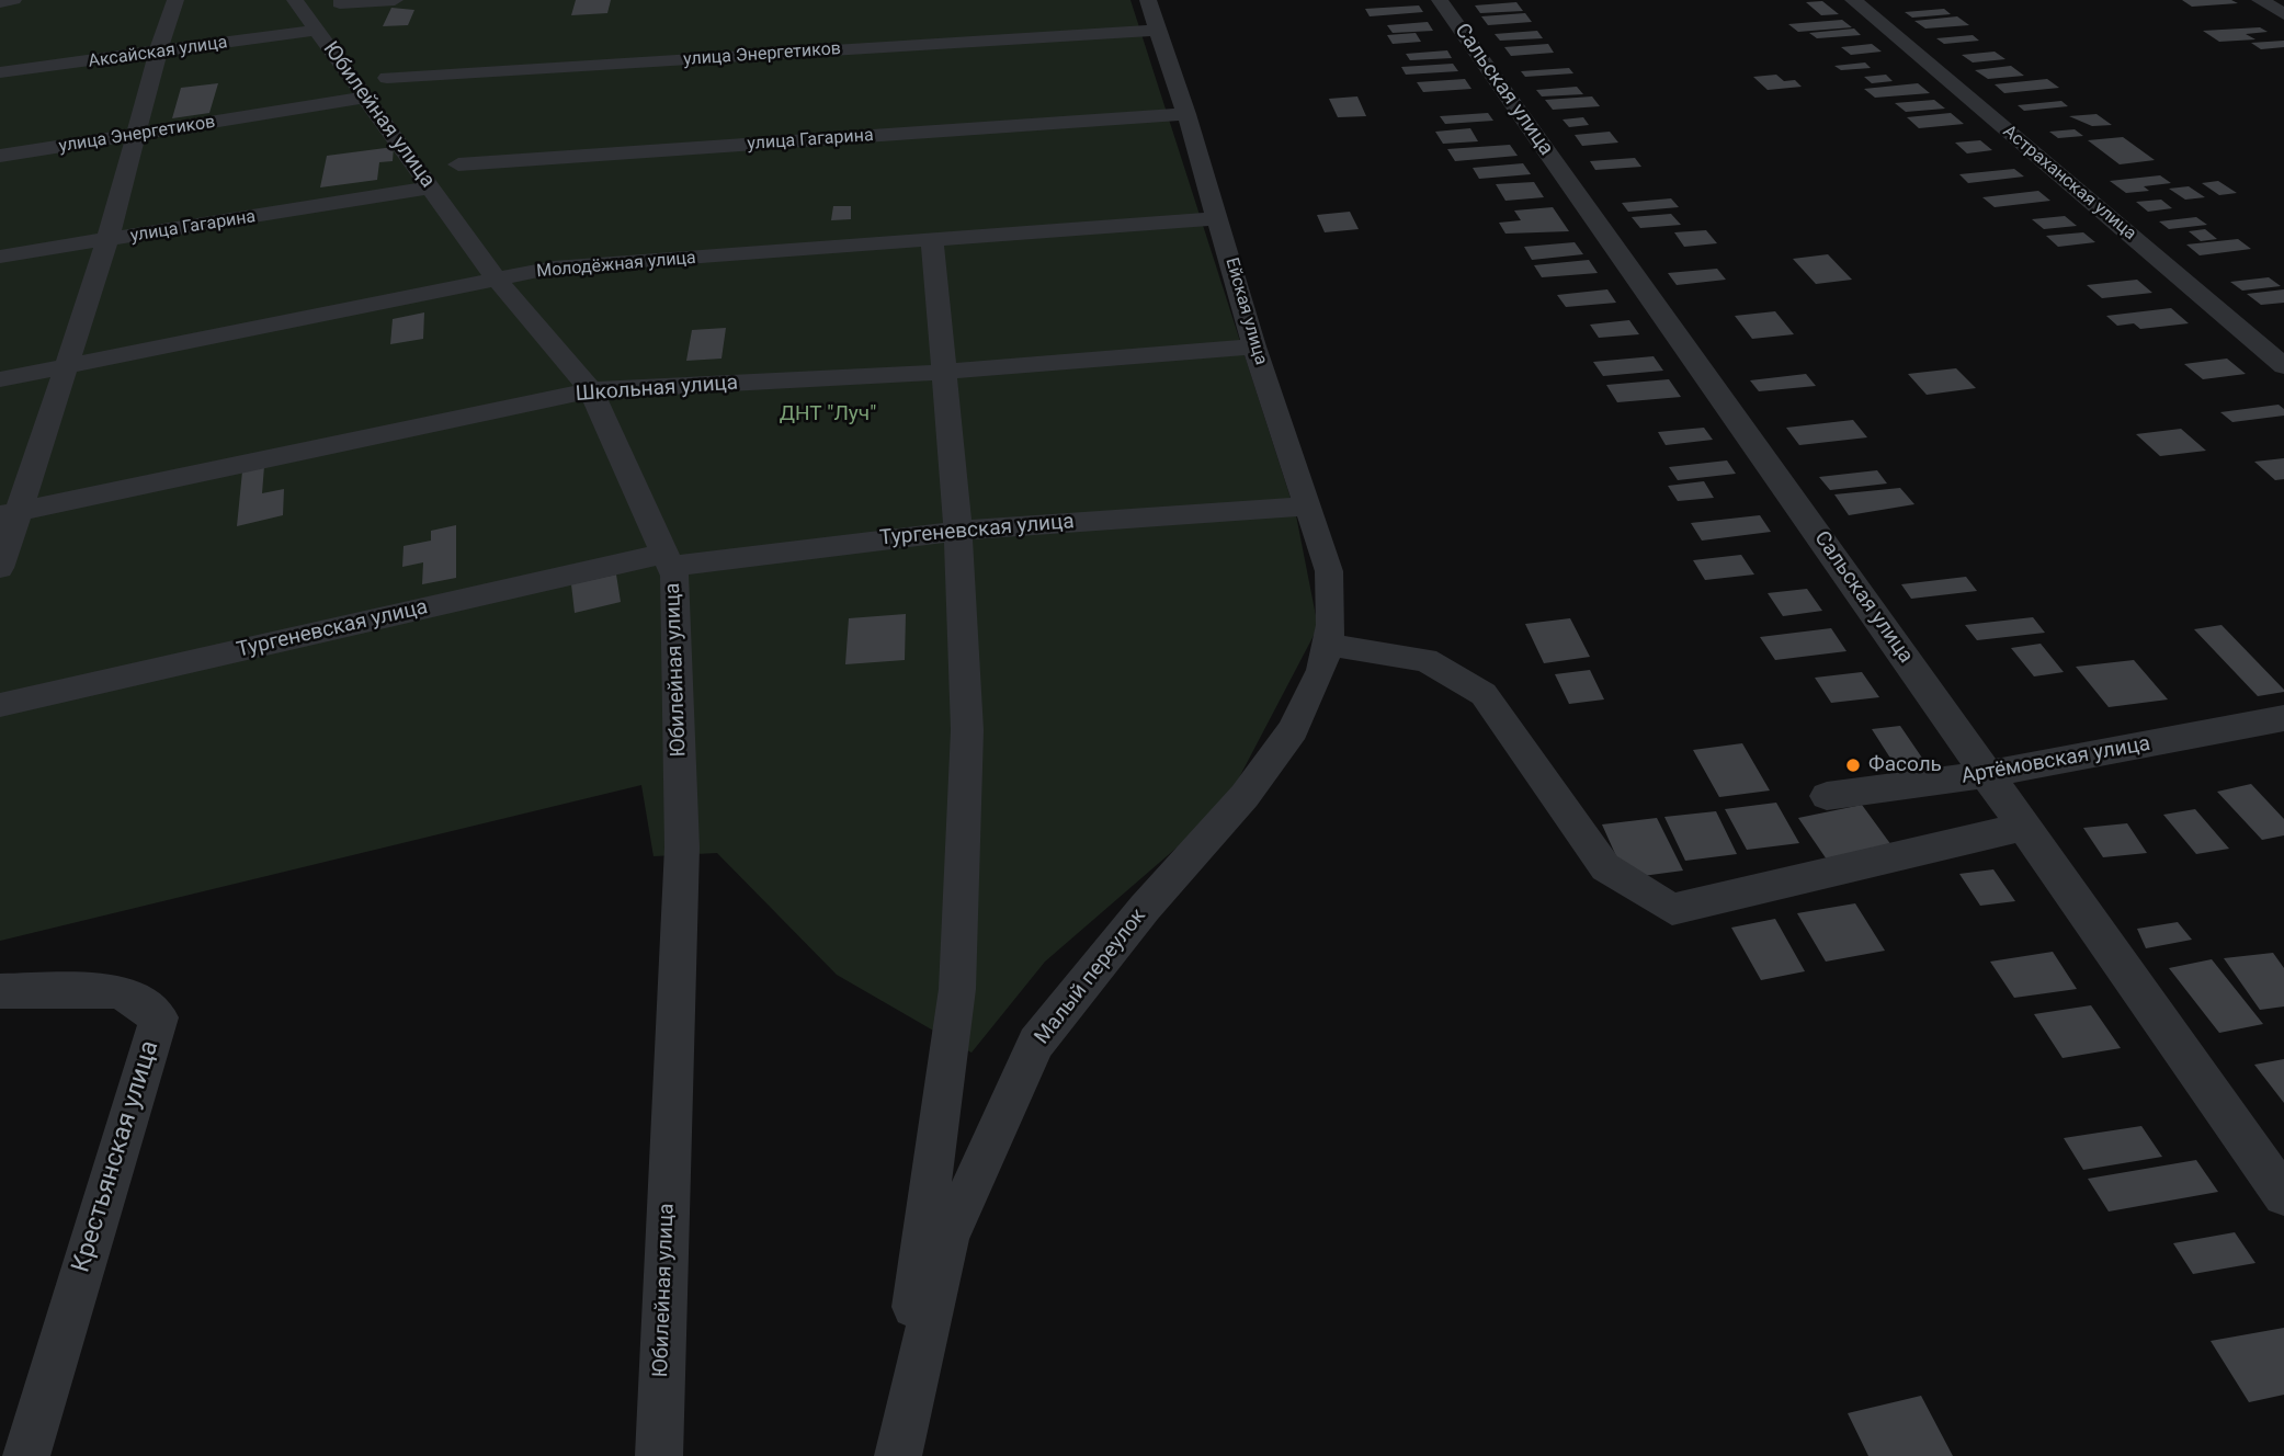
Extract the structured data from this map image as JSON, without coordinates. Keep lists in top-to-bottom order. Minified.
{"streets":{"street":["Аксайская улица","улица Энергетиков","Сальская улица","Юбилейная улица","улица Гагарина","Астраханская улица","Молодёжная улица","Ейская улица","Школьная улица","Тургеневская улица","Артёмовская улица","Малый переулок","Крестьянская улица"]},"crossings":[["Аксайская улица","Юбилейная улица"],["улица Энергетиков","Юбилейная улица"],["улица Энергетиков","Ейская улица"],["Сальская улица","Артёмовская улица"],["Юбилейная улица","улица Гагарина"],["Юбилейная улица","Молодёжная улица"],["Юбилейная улица","Школьная улица"],["Юбилейная улица","Тургеневская улица"],["улица Гагарина","Ейская улица"],["Молодёжная улица","Ейская улица"],["Ейская улица","Школьная улица"],["Ейская улица","Тургеневская улица"],["Ейская улица","Малый переулок"]],"parks":["ДНТ \"Луч\""],"places":["Фасоль"]}
